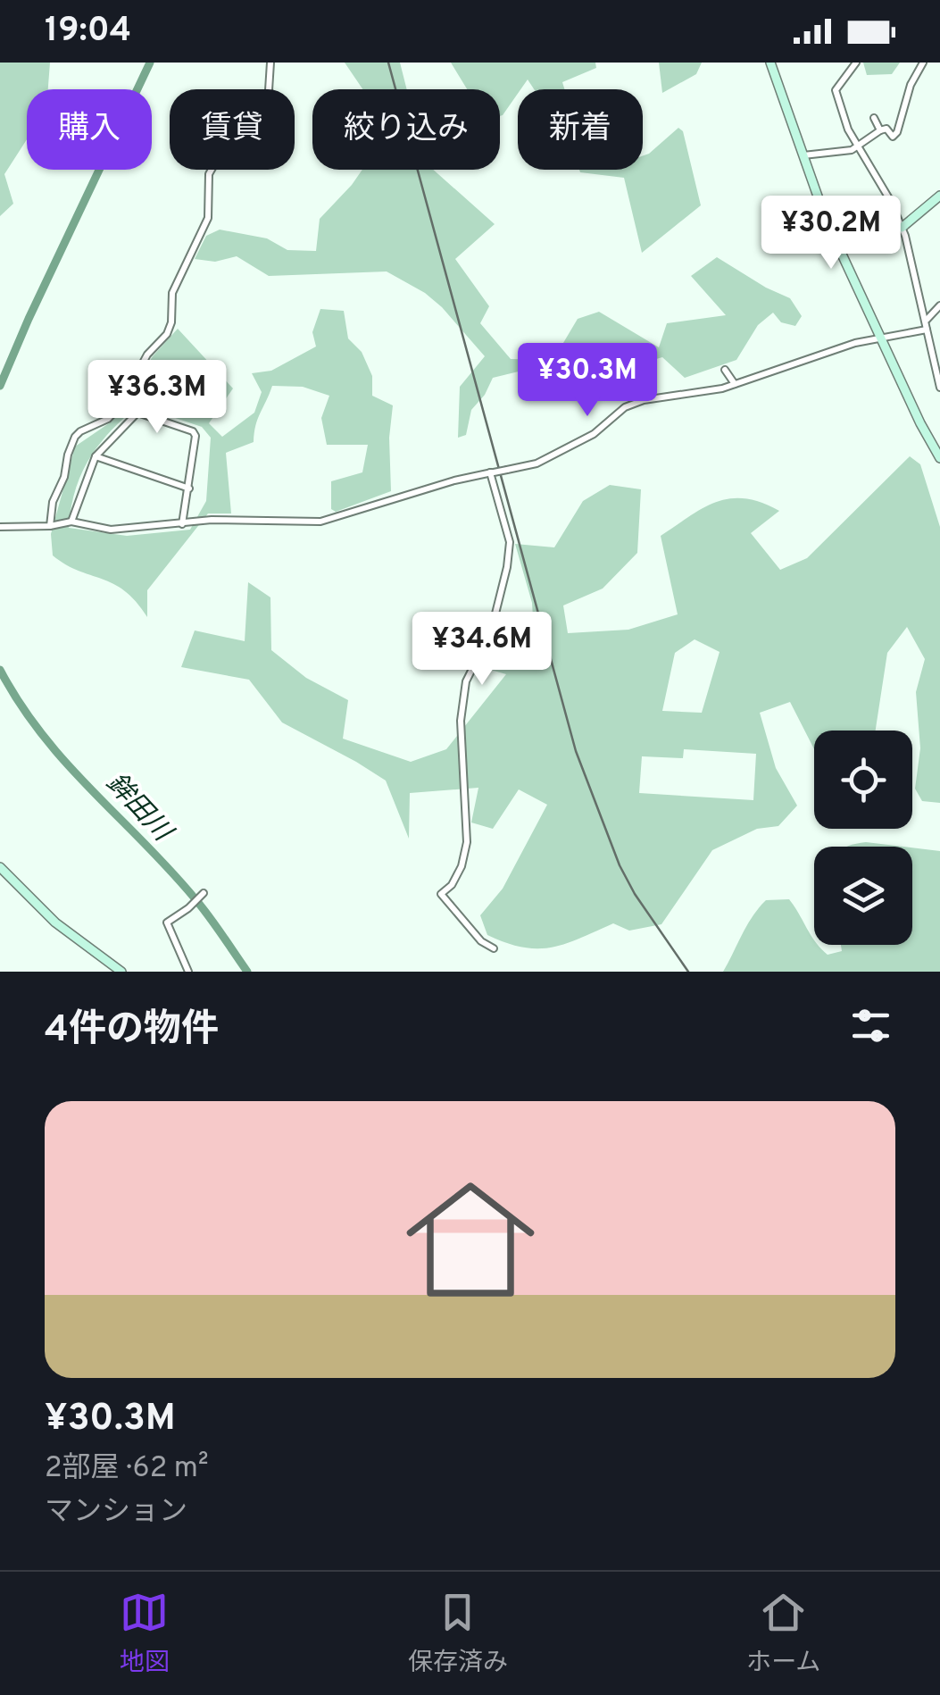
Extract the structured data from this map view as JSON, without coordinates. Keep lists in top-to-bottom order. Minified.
{"water":["鉾田川"],"page":{"status":"19:04","chip":["購入","賃貸","絞り込み","新着"],"price":["¥30.2M","¥30.3M","¥36.3M","¥34.6M"],"heading":"4件の物件","list":[{"name":"¥30.3M","note":"2部屋 · 62 m² · マンション"}],"tabs":["地図","保存済み","ホーム"]}}
